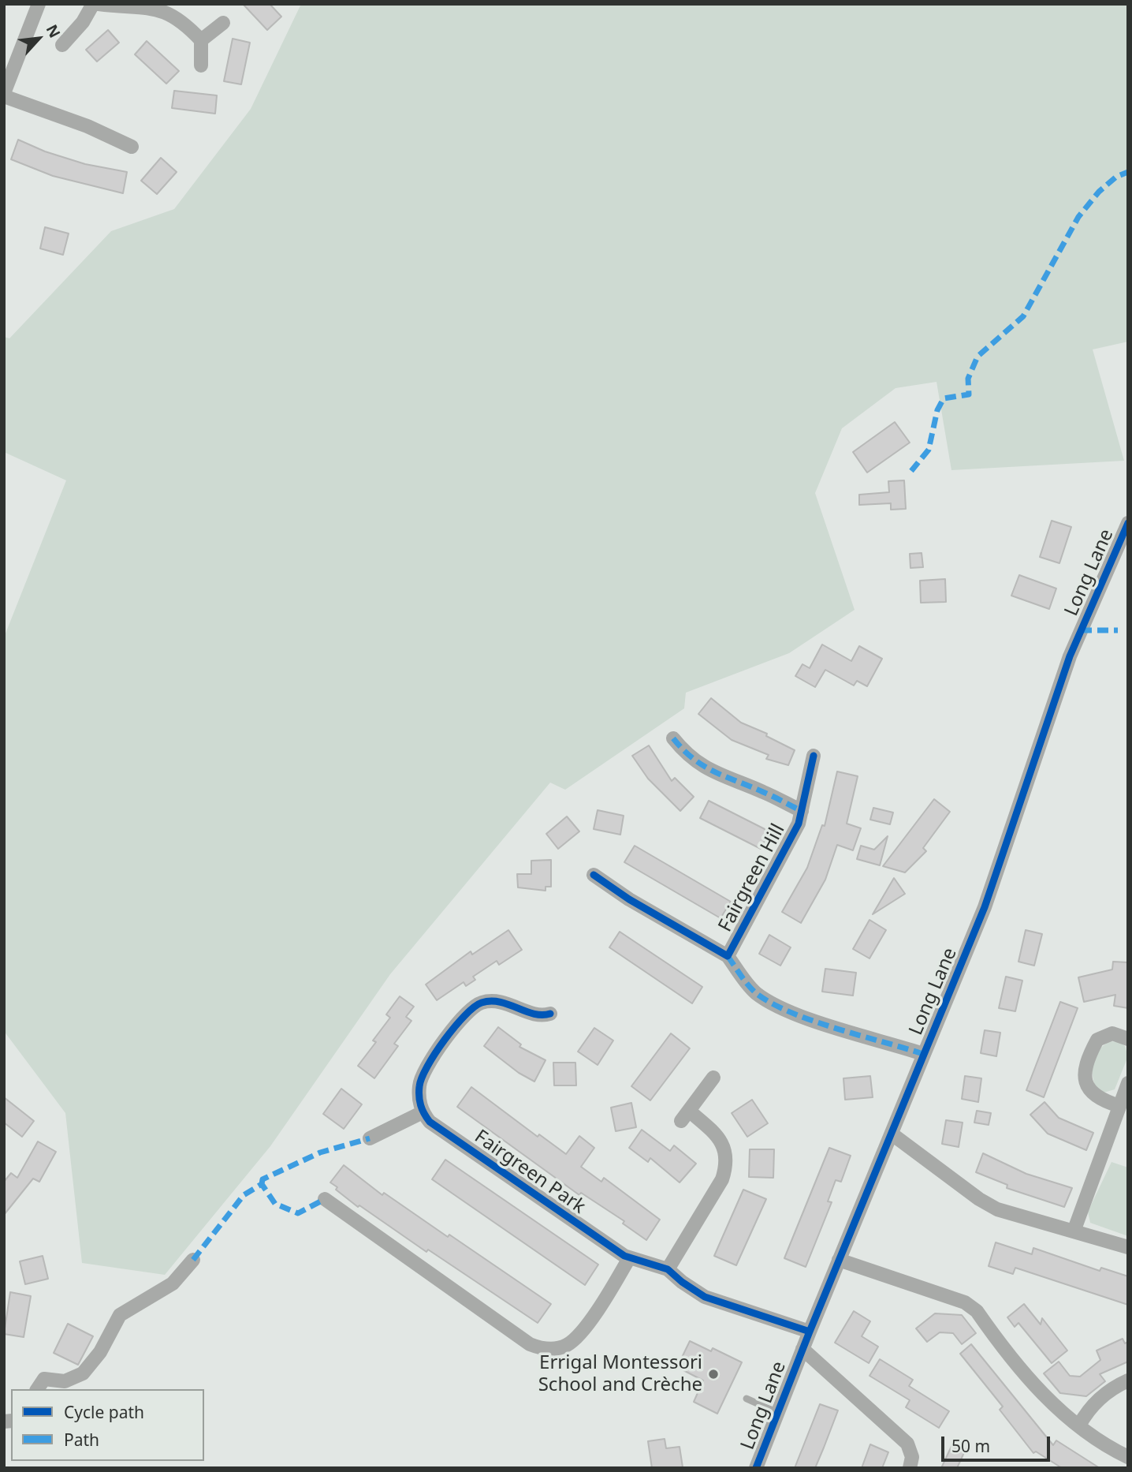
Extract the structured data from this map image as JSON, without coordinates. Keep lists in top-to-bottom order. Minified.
{"streets":{"street":["Long Lane","Fairgreen Hill","Fairgreen Park"]},"crossings":[["Long Lane","Fairgreen Hill"],["Long Lane","Fairgreen Park"]],"places":["Errigal Montessori School and Crèche"],"legend":["Cycle path","Path"],"scale_bar":"50 m","north":"top right"}
